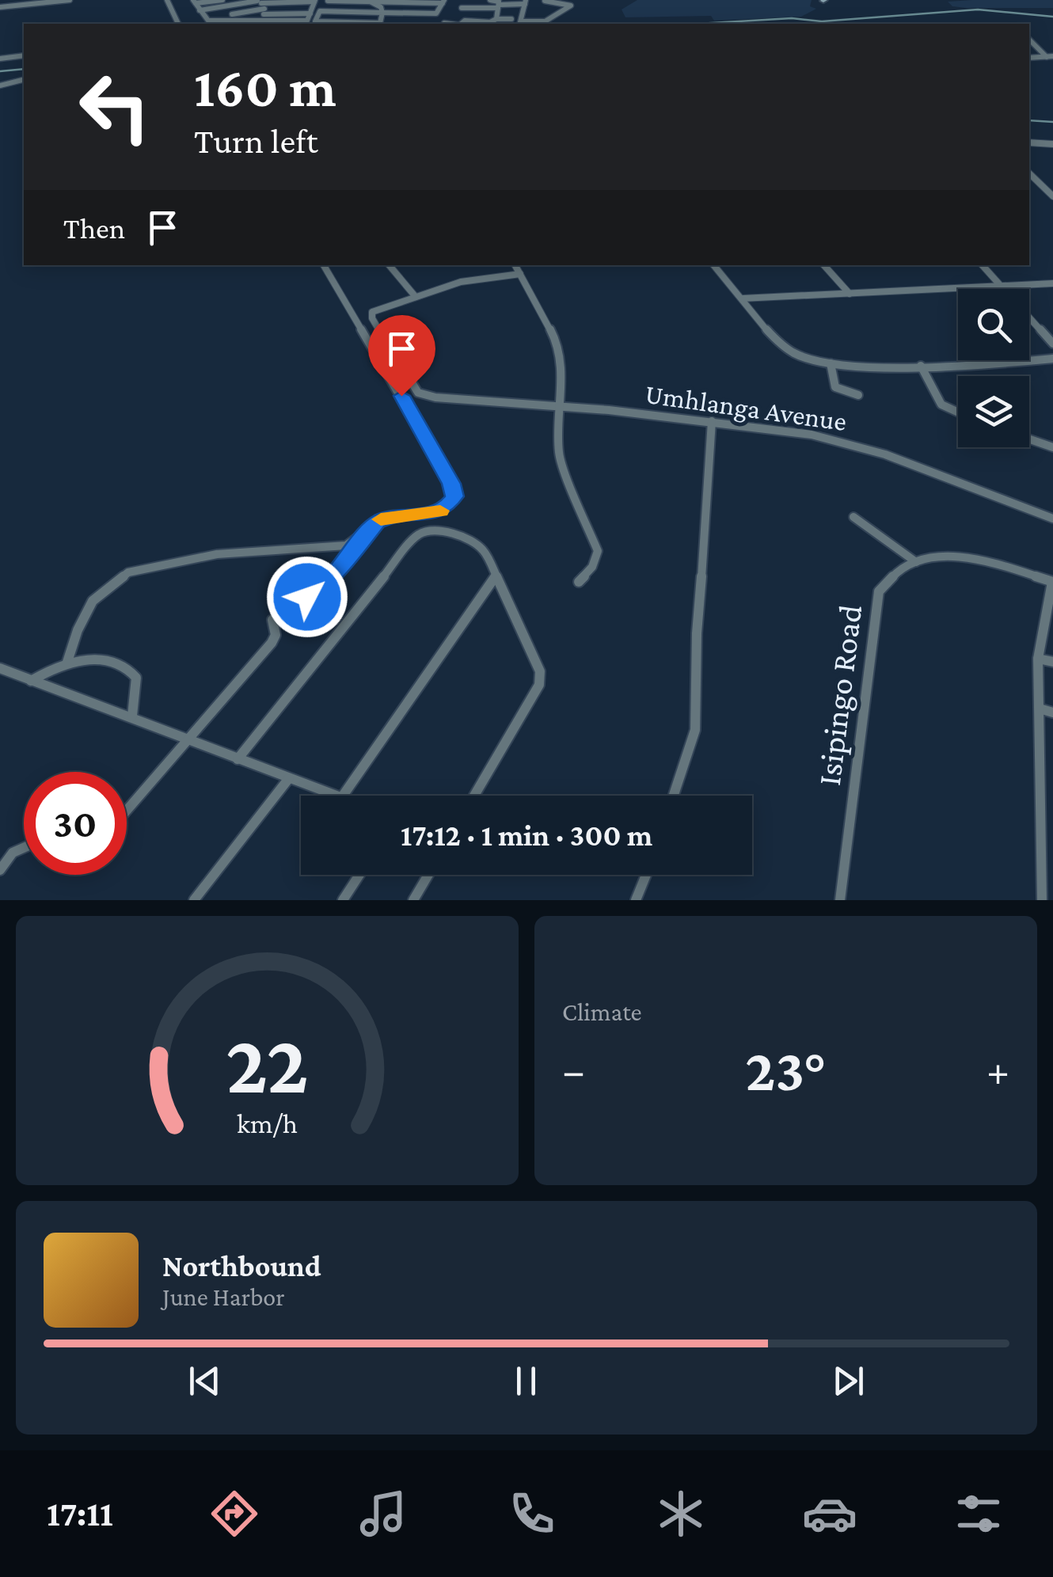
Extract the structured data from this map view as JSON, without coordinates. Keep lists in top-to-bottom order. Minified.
{"streets":{"street":["Umhlanga Avenue","Isipingo Road"]},"page":{"turn":["160 m","Turn left"],"then":"Then","limit":"30","trip":"17:12 · 1 min · 300 m","tile":"Climate","heat":["−","23°","+"],"song":["Northbound","June Harbor"],"tabs":"17:11","gauge":["22","km/h"]}}
